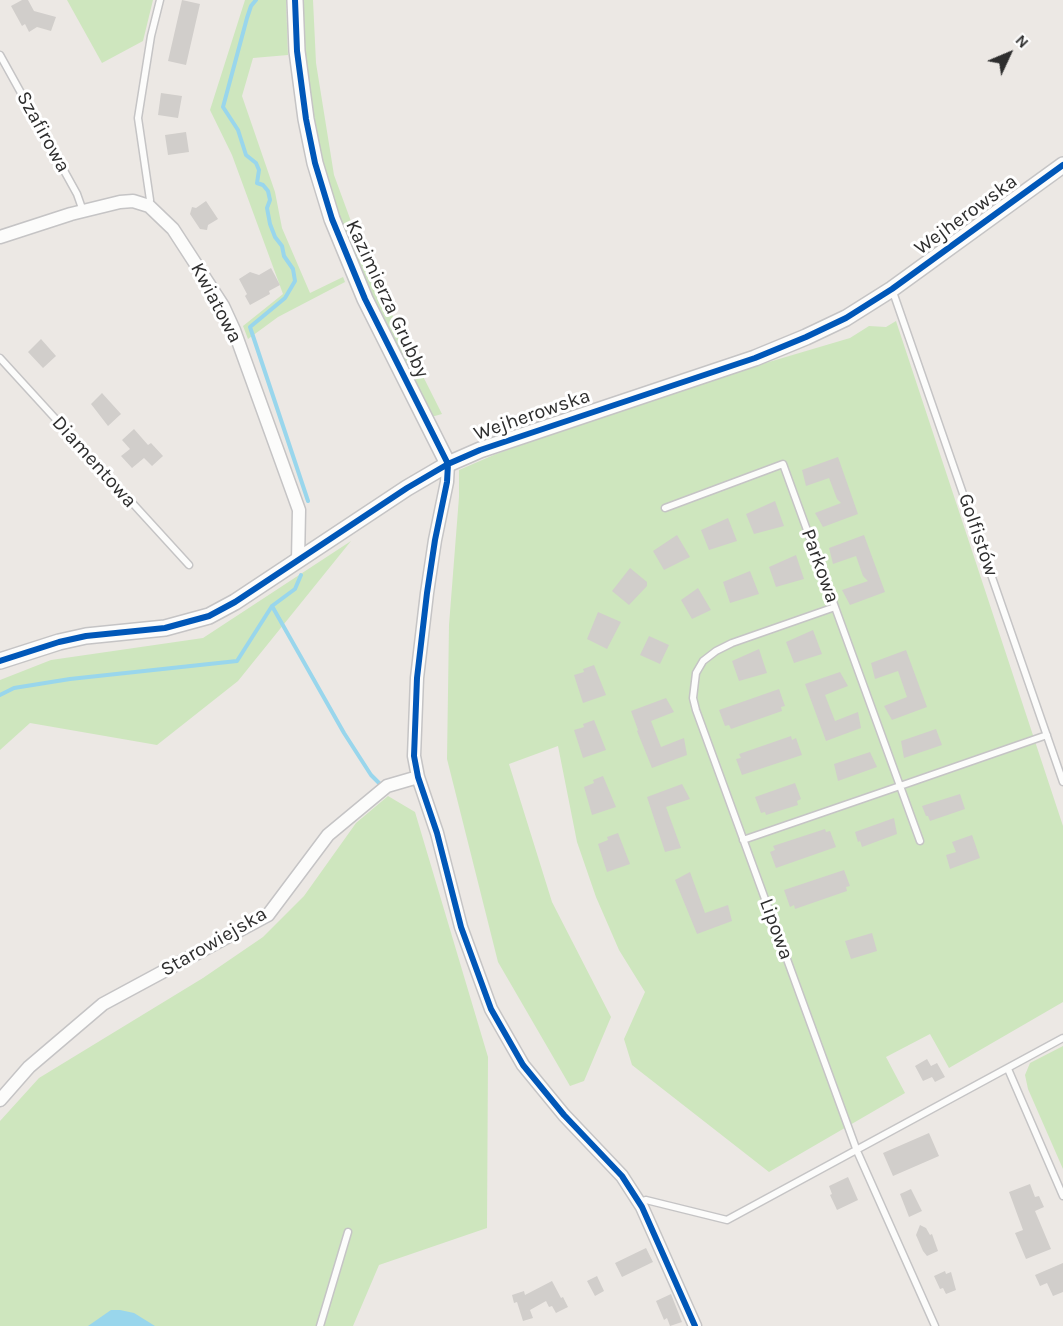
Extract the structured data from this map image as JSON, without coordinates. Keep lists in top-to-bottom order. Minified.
{"streets":{"street":["Wejherowska","Kazimierza Grubby","Kwiatowa","Starowiejska"],"lane":["Szafirowa","Diamentowa","Golfistów","Parkowa","Lipowa"]},"crossings":[["Wejherowska","Kazimierza Grubby"],["Wejherowska","Kwiatowa"],["Wejherowska","Golfistów"],["Parkowa","Lipowa"]],"north":"top right"}
